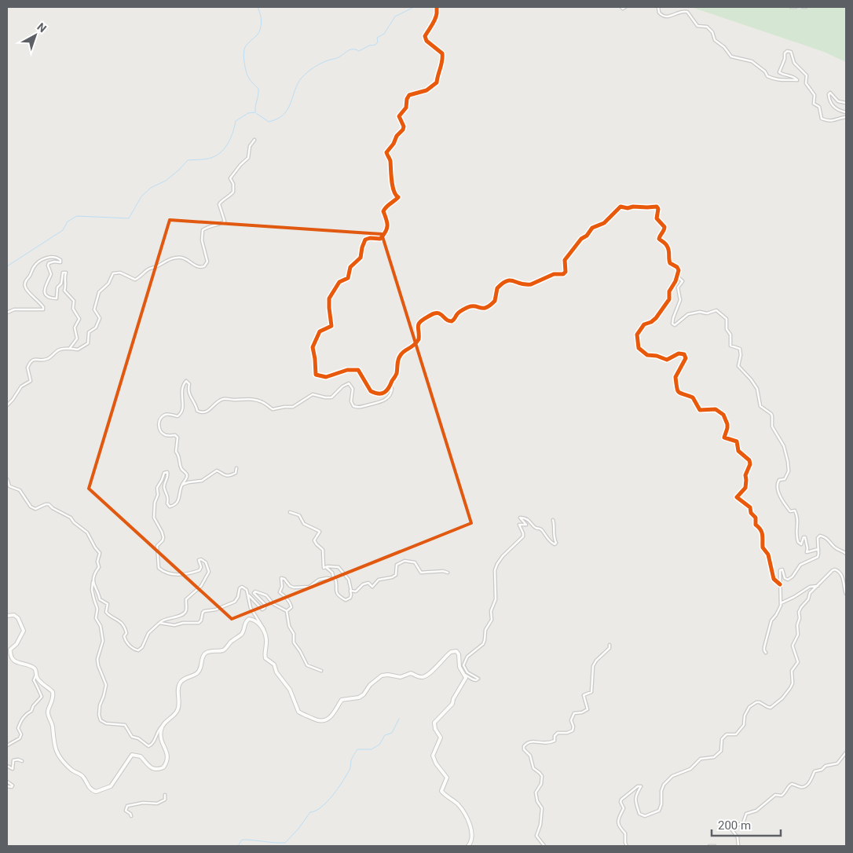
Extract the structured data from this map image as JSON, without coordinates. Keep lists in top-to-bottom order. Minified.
{"scale_bar":"200 m","north":"top right"}
